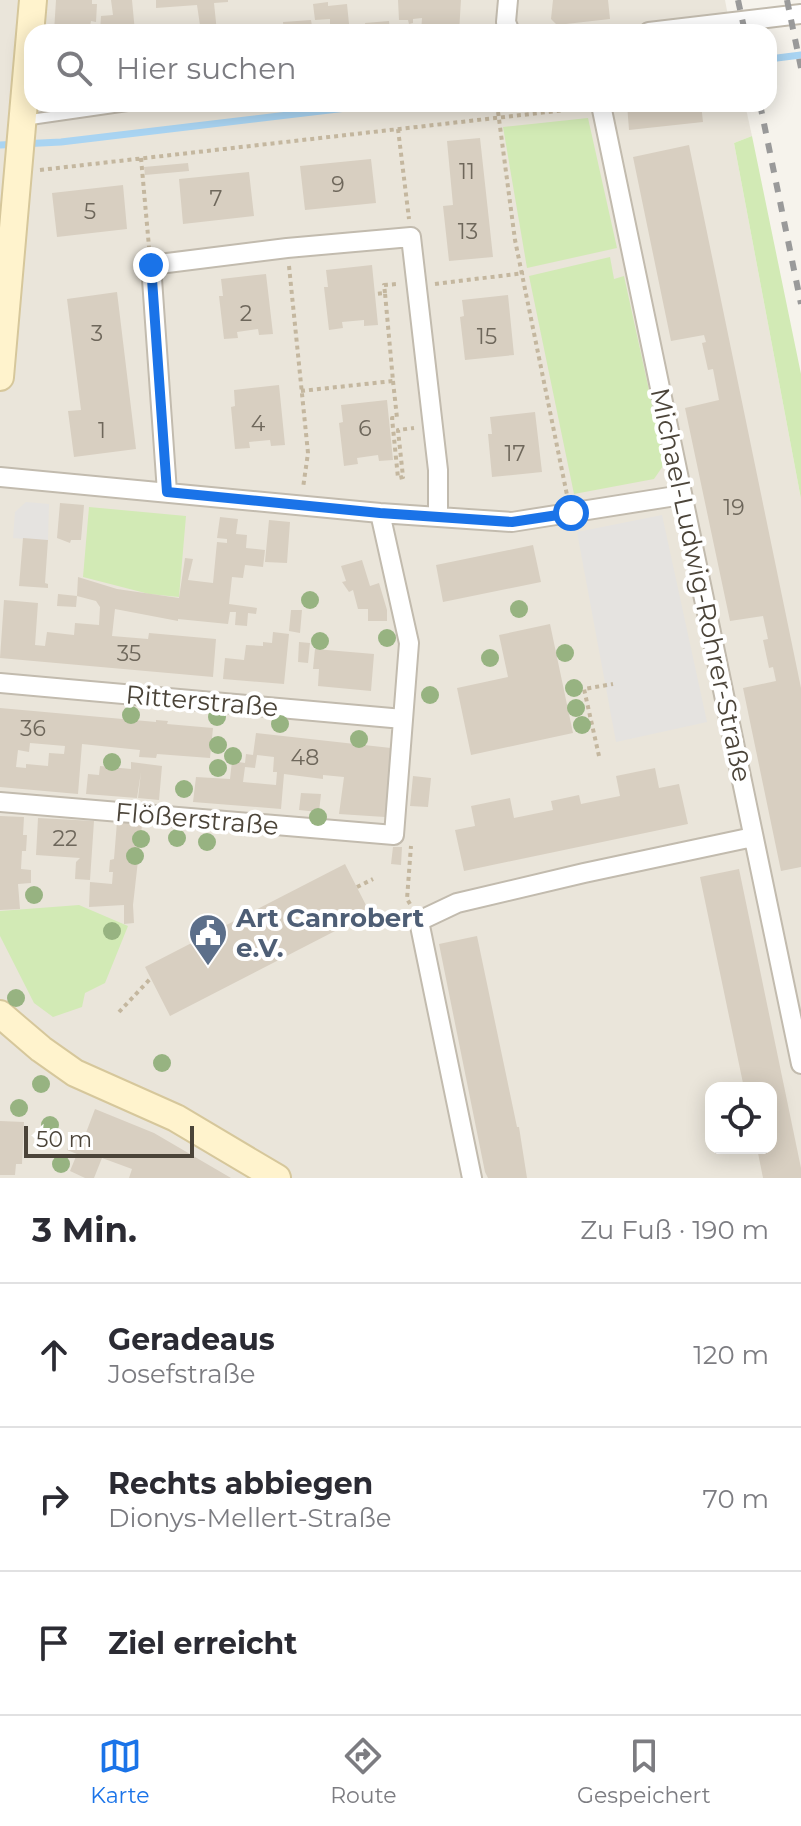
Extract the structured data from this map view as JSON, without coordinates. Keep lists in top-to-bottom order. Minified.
{"streets":{"street":["Michael-Ludwig-Rohrer-Straße","Ritterstraße","Flößerstraße"]},"places":{"public building":["Art Canrobert e.V."]},"house_numbers":["11","9","7","5","13","2","3","15","4","6","1","17","19","35","36","48","22"],"scale_bar":"50 m","page":{"search":"Hier suchen","scale":"50 m","heading":["3 Min.","Zu Fuß · 190 m"],"list":[["Geradeaus","Josefstraße","120 m"],["Rechts abbiegen","Dionys-Mellert-Straße","70 m"],"Ziel erreicht"],"nav":["Karte","Route","Gespeichert"]}}
